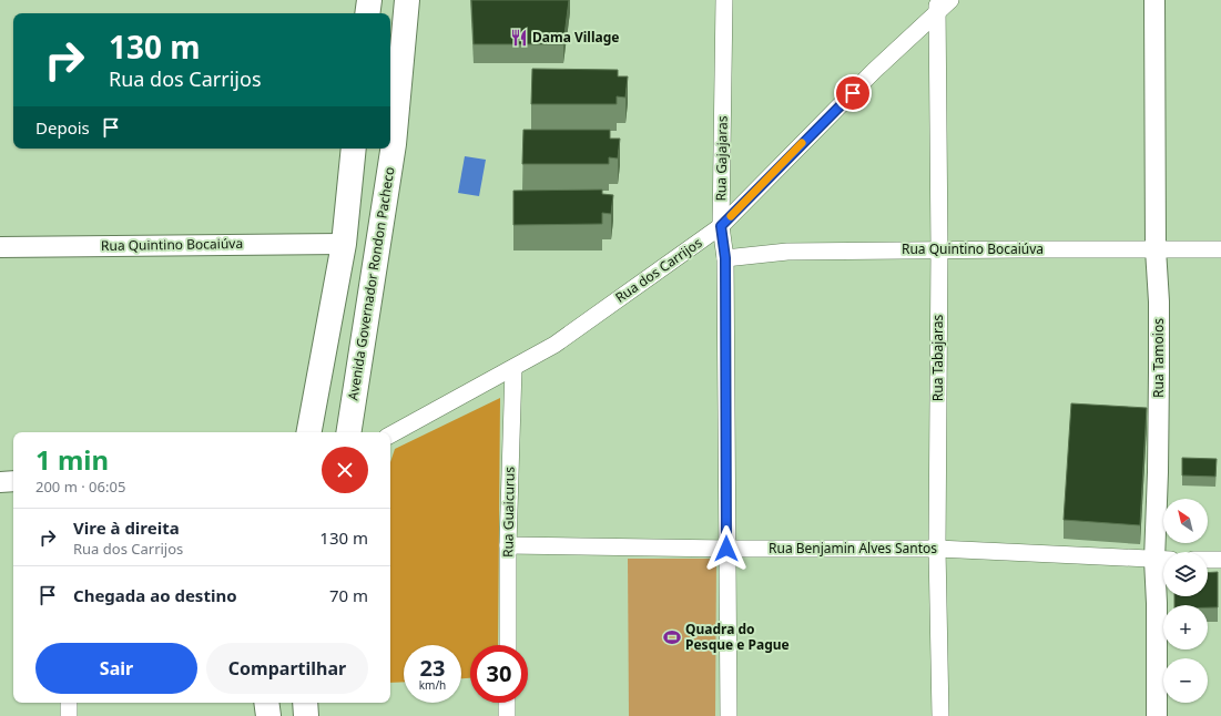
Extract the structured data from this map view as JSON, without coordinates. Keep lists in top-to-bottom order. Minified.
{"streets":{"main road":["Avenida Governador Rondon Pacheco"],"street":["Rua Gajajaras","Rua Quintino Bocaiúva","Rua dos Carrijos","Rua Tabajaras","Rua Tamoios","Rua Guaicurus","Rua Benjamin Alves Santos"]},"crossings":[["Rua Gajajaras","Rua Quintino Bocaiúva"],["Rua Gajajaras","Rua dos Carrijos"],["Rua Gajajaras","Rua Benjamin Alves Santos"],["Rua Quintino Bocaiúva","Rua Tabajaras"],["Rua Quintino Bocaiúva","Rua Tamoios"],["Rua dos Carrijos","Rua Tabajaras"],["Rua dos Carrijos","Rua Guaicurus"],["Rua Tabajaras","Rua Benjamin Alves Santos"],["Rua Tamoios","Rua Benjamin Alves Santos"],["Rua Guaicurus","Rua Benjamin Alves Santos"]],"places":{"restaurant":["Dama Village"],"sports":["Quadra do Pesque e Pague"]},"north":"top left","page":{"turn":["130 m","Rua dos Carrijos"],"then":"Depois","heading":["1 min","200 m · 06:05"],"map_buttons":["+","−"],"list":[{"name":"Vire à direita","note":"Rua dos Carrijos","value":"130 m"},{"name":"Chegada ao destino","value":"70 m"}],"buttons":["Sair","Compartilhar"],"speed":"23 km/h","limit":"30"}}
